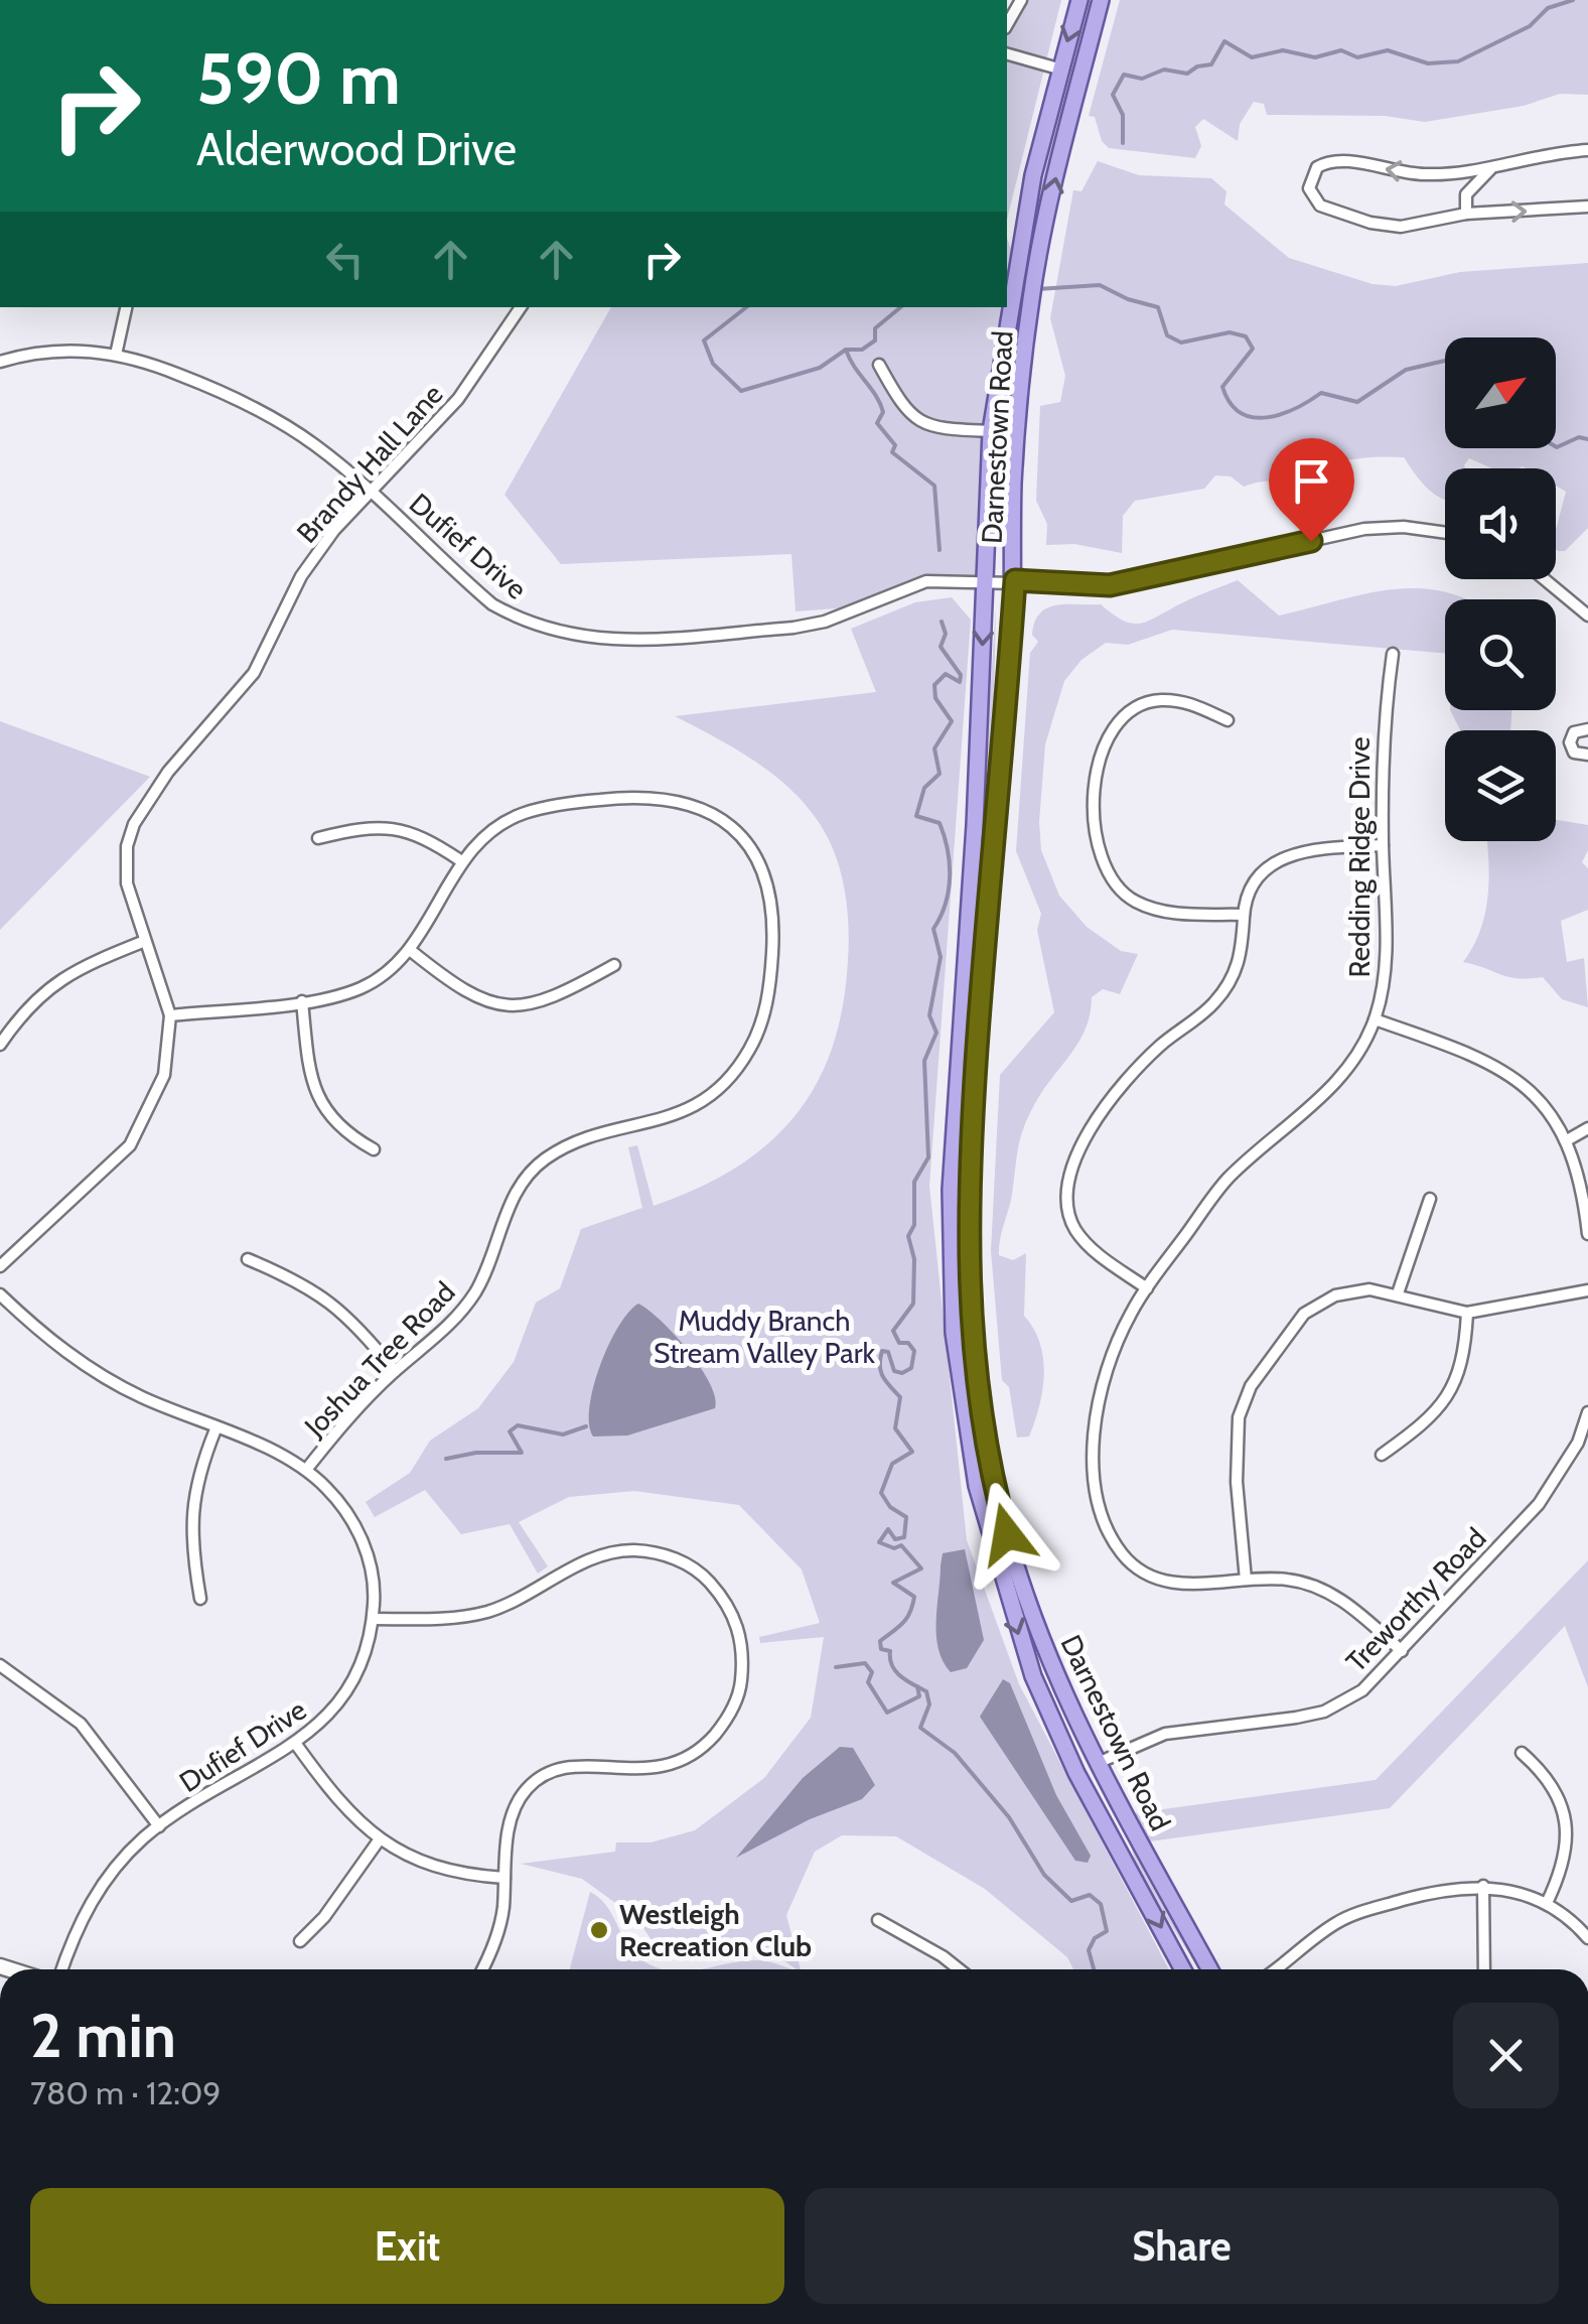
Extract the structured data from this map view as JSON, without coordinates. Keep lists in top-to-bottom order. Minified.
{"streets":{"main road":["Darnestown Road"],"street":["Brandy Hall Lane","Dufief Drive","Redding Ridge Drive","Joshua Tree Road","Treworthy Road"]},"crossings":[["Darnestown Road","Dufief Drive"],["Darnestown Road","Treworthy Road"],["Brandy Hall Lane","Dufief Drive"],["Brandy Hall Lane","Joshua Tree Road"],["Dufief Drive","Joshua Tree Road"],["Redding Ridge Drive","Treworthy Road"]],"parks":["Muddy Branch Stream Valley Park"],"places":["Westleigh Recreation Club"],"north":"top right","page":{"turn":["590 m","Alderwood Drive"],"heading":["2 min","780 m · 12:09"],"buttons":["Exit","Share"]}}
